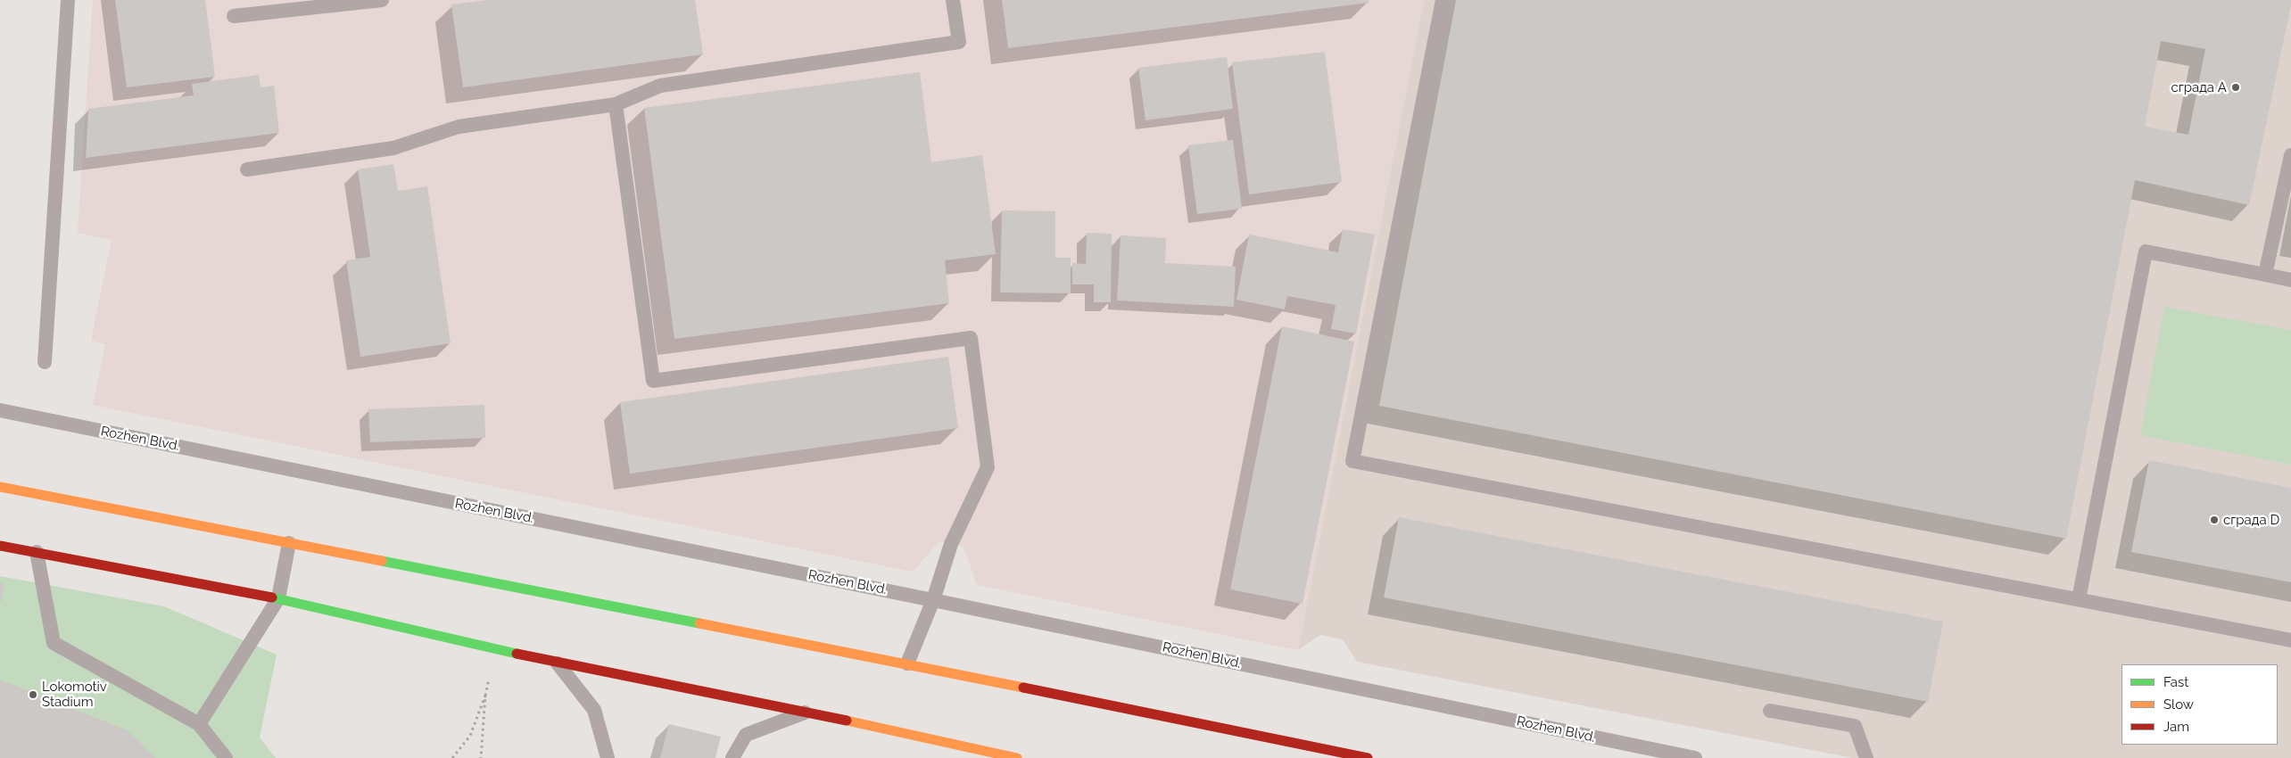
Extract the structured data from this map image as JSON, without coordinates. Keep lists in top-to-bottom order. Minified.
{"streets":{"lane":["Rozhen Blvd."]},"places":["сграда А","сграда D","Lokomotiv Stadium"],"legend":["Fast","Slow","Jam"]}
